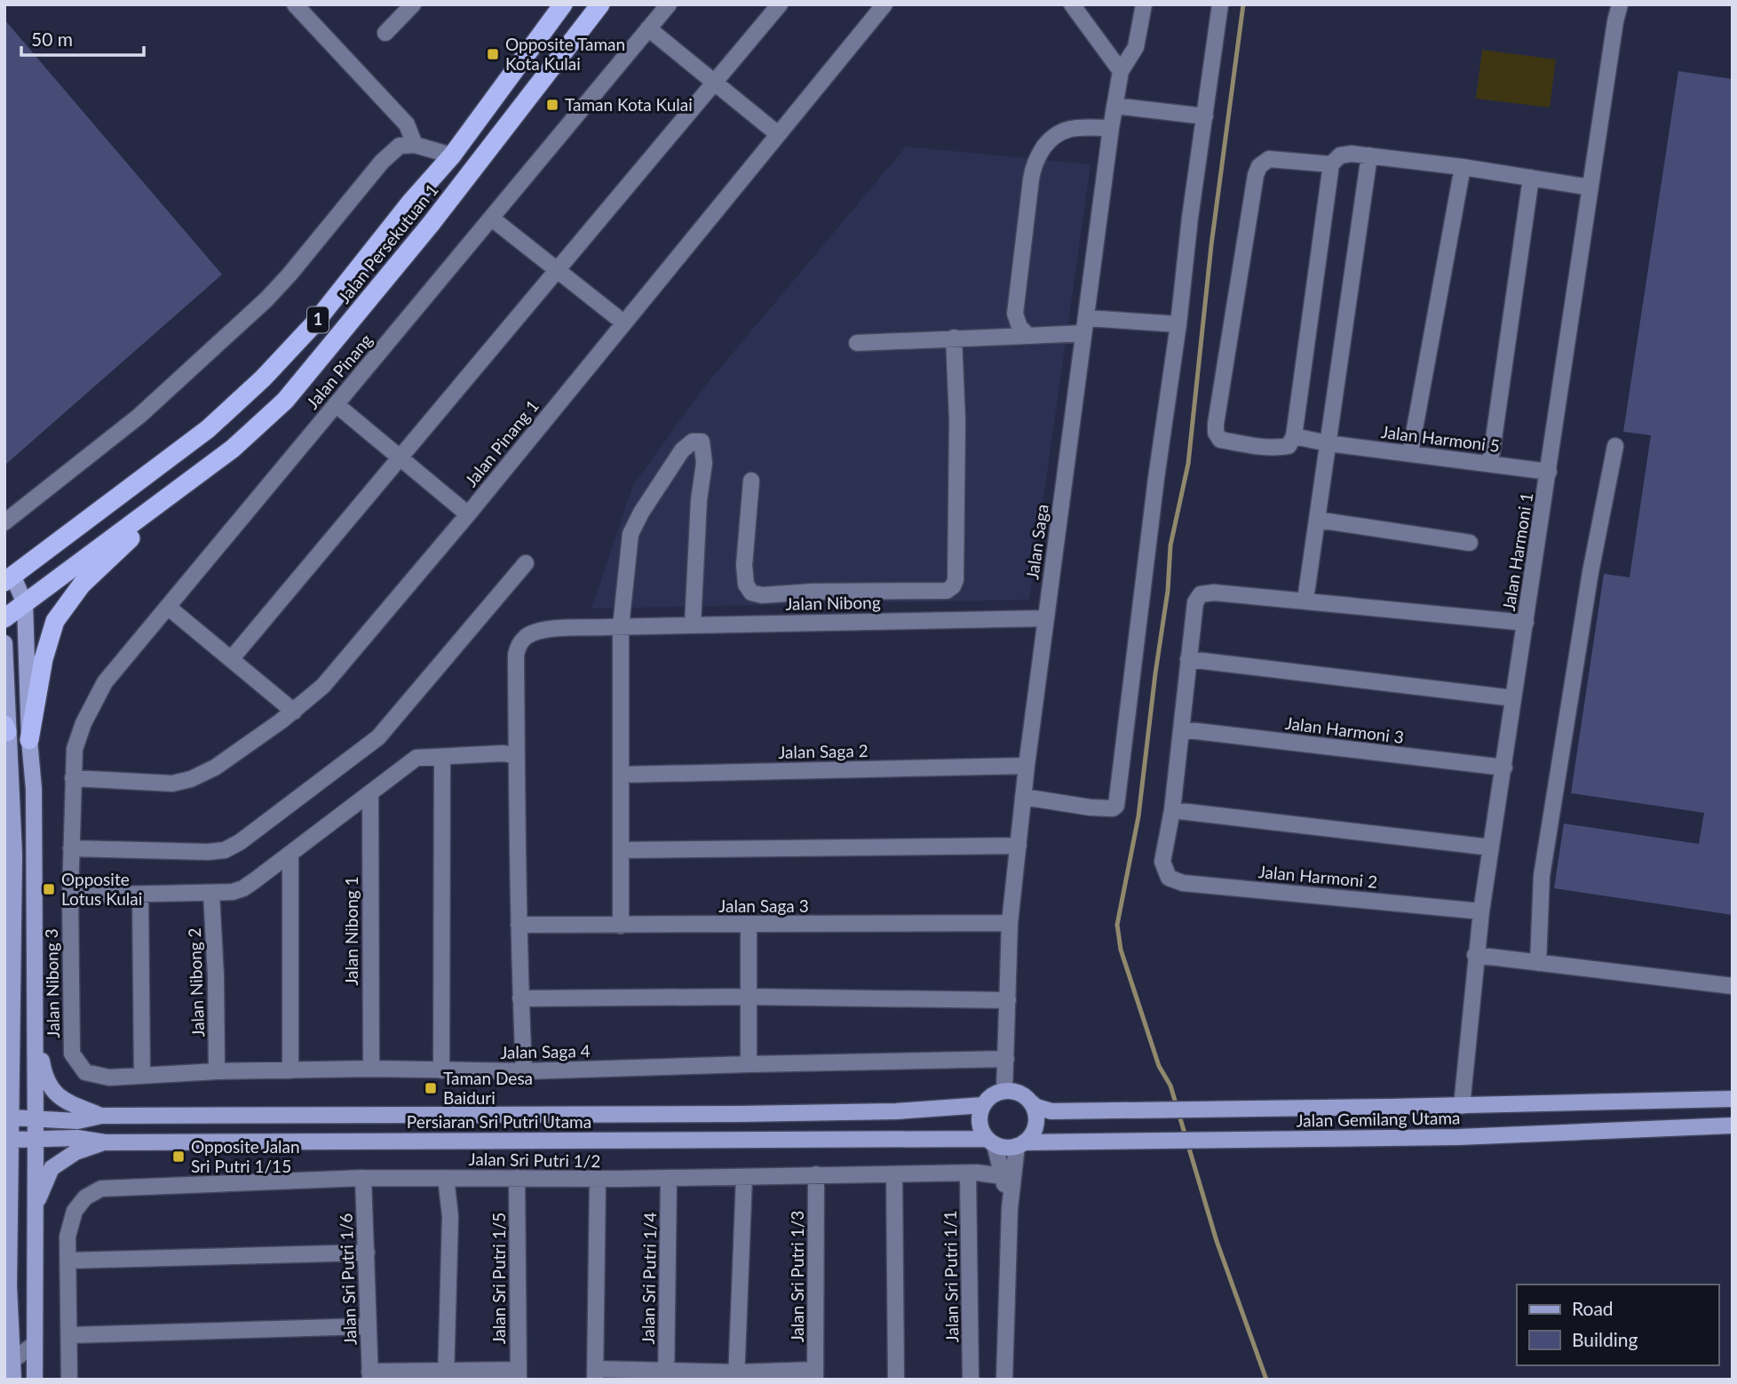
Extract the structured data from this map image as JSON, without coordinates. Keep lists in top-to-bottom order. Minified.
{"streets":{"highway":["Jalan Persekutuan 1","1"],"main road":["Jalan Gemilang Utama","Persiaran Sri Putri Utama"],"street":["Jalan Pinang","Jalan Harmoni 5","Jalan Pinang 1","Jalan Saga","Jalan Harmoni 1","Jalan Nibong","Jalan Harmoni 3","Jalan Saga 2","Jalan Harmoni 2","Jalan Saga 3","Jalan Nibong 1","Jalan Nibong 2","Jalan Nibong 3","Jalan Saga 4","Jalan Sri Putri 1/2","Jalan Sri Putri 1/3","Jalan Sri Putri 1/1","Jalan Sri Putri 1/5","Jalan Sri Putri 1/4","Jalan Sri Putri 1/6"]},"crossings":[["Jalan Pinang","Jalan Pinang 1"],["Jalan Pinang","Jalan Nibong 3"],["Jalan Harmoni 5","Jalan Harmoni 1"],["Jalan Pinang 1","Jalan Nibong 3"],["Jalan Saga","Jalan Nibong"],["Jalan Saga","Jalan Saga 2"],["Jalan Saga","Jalan Saga 3"],["Jalan Saga","Jalan Saga 4"],["Jalan Saga","Jalan Gemilang Utama"],["Jalan Saga","Persiaran Sri Putri Utama"],["Jalan Harmoni 1","Jalan Harmoni 3"],["Jalan Harmoni 1","Jalan Harmoni 2"],["Jalan Harmoni 1","Jalan Gemilang Utama"],["Jalan Nibong 1","Jalan Saga 4"],["Jalan Nibong 2","Jalan Saga 4"],["Jalan Nibong 3","Jalan Saga 4"],["Jalan Gemilang Utama","Persiaran Sri Putri Utama"],["Jalan Sri Putri 1/2","Jalan Sri Putri 1/3"],["Jalan Sri Putri 1/2","Jalan Sri Putri 1/1"],["Jalan Sri Putri 1/2","Jalan Sri Putri 1/5"],["Jalan Sri Putri 1/2","Jalan Sri Putri 1/4"],["Jalan Sri Putri 1/2","Jalan Sri Putri 1/6"]],"places":{"transit":["Opposite Taman Kota Kulai","Taman Kota Kulai","Opposite Lotus Kulai","Taman Desa Baiduri","Opposite Jalan Sri Putri 1/15"]},"legend":["Road","Building"],"scale_bar":"50 m"}
